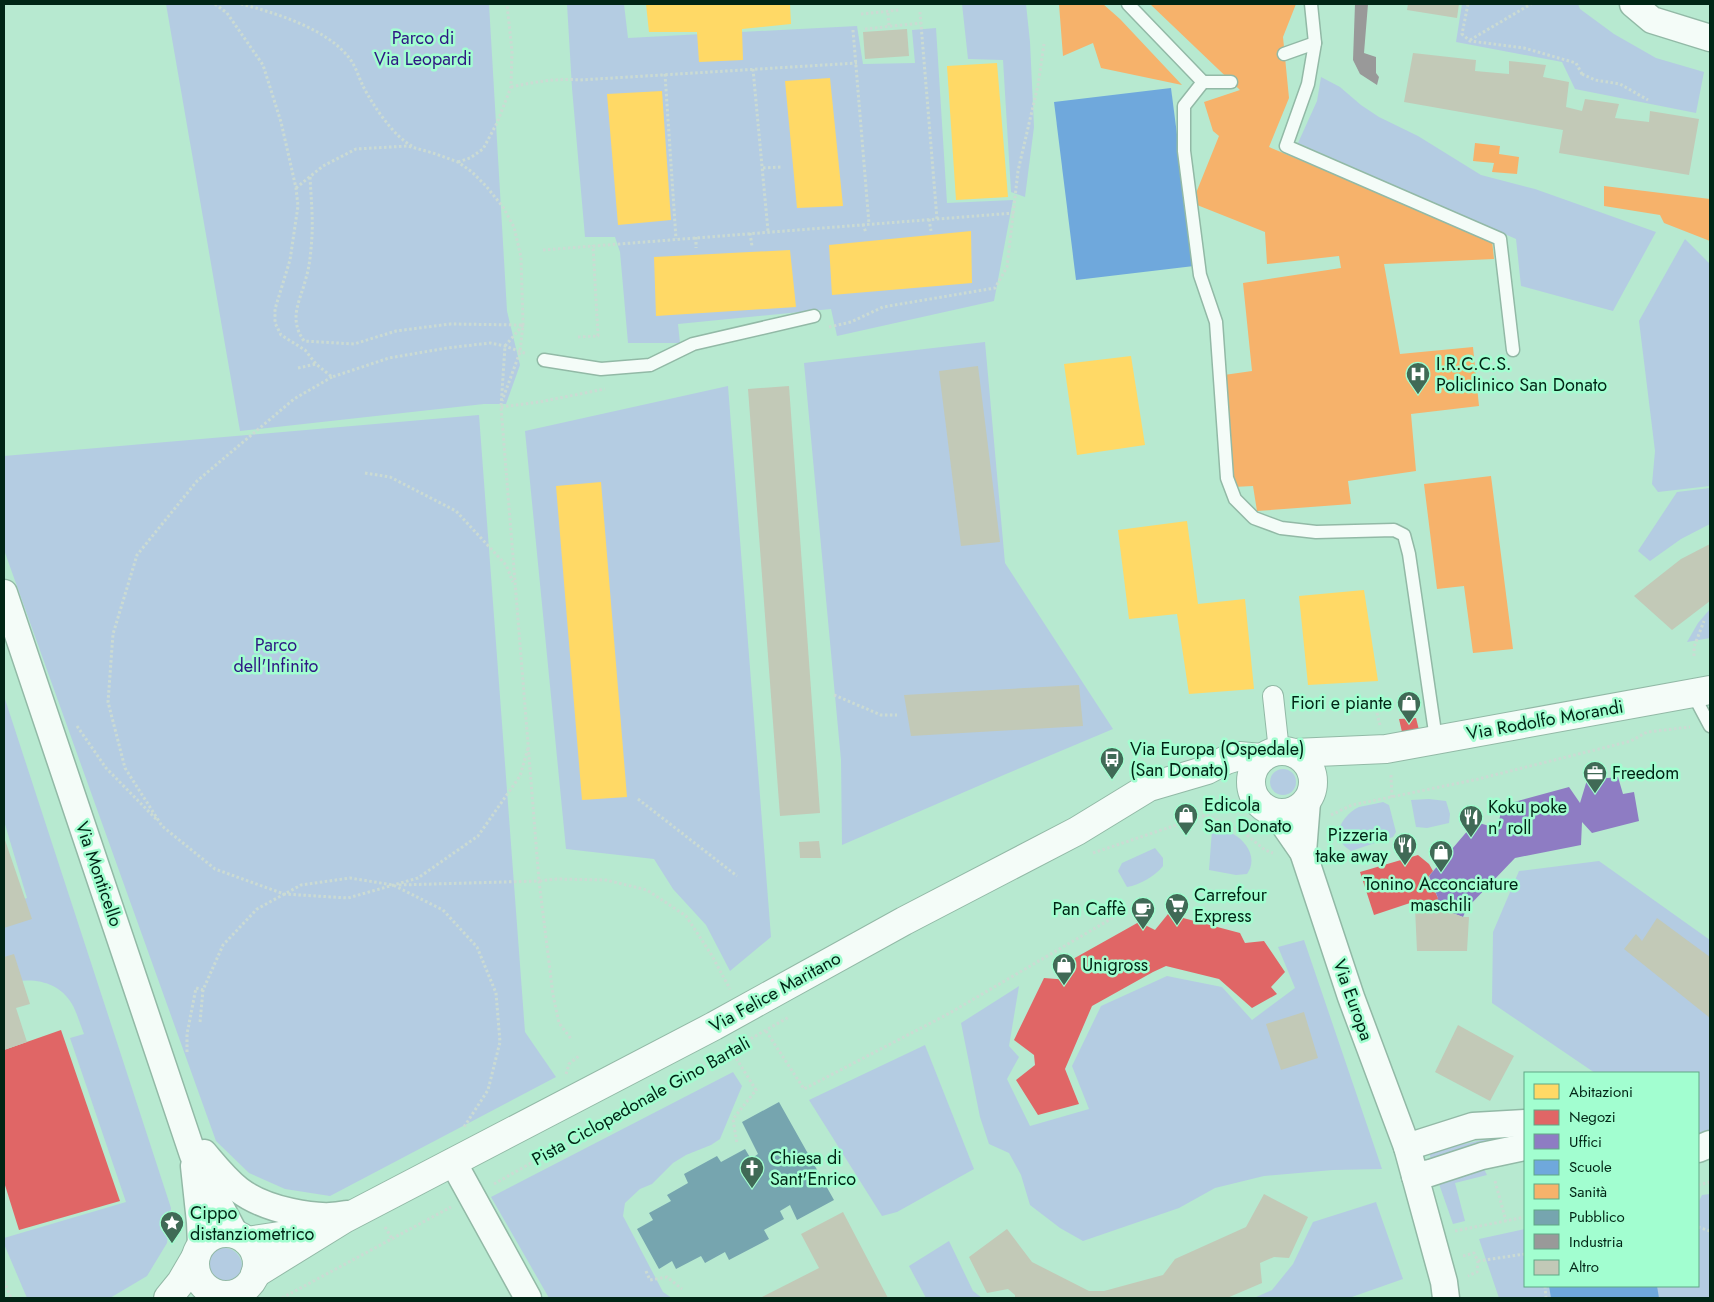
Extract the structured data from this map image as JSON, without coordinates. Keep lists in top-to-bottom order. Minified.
{"streets":{"street":["Via Rodolfo Morandi","Via Monticello","Via Felice Maritano","Via Europa"],"path":["Pista Ciclopedonale Gino Bartali"]},"crossings":[["Via Rodolfo Morandi","Via Felice Maritano"],["Via Rodolfo Morandi","Via Europa"],["Via Monticello","Via Felice Maritano"],["Via Felice Maritano","Via Europa"]],"parks":["Parco di Via Leopardi","Parco dell'Infinito"],"places":{"hospital":["I.R.C.C.S. Policlinico San Donato"],"shop":["Fiori e piante","Edicola San Donato","Tonino Acconciature maschili","Unigross"],"bus stop":["Via Europa (Ospedale) (San Donato)"],"office":["Freedom"],"restaurant":["Koku poke n' roll","Pizzeria take away"],"supermarket":["Carrefour Express"],"cafe":["Pan Caffè"],"church":["Chiesa di Sant'Enrico"],"place":["Cippo distanziometrico"]},"legend":["Abitazioni","Negozi","Uffici","Scuole","Sanità","Pubblico","Industria","Altro"]}
